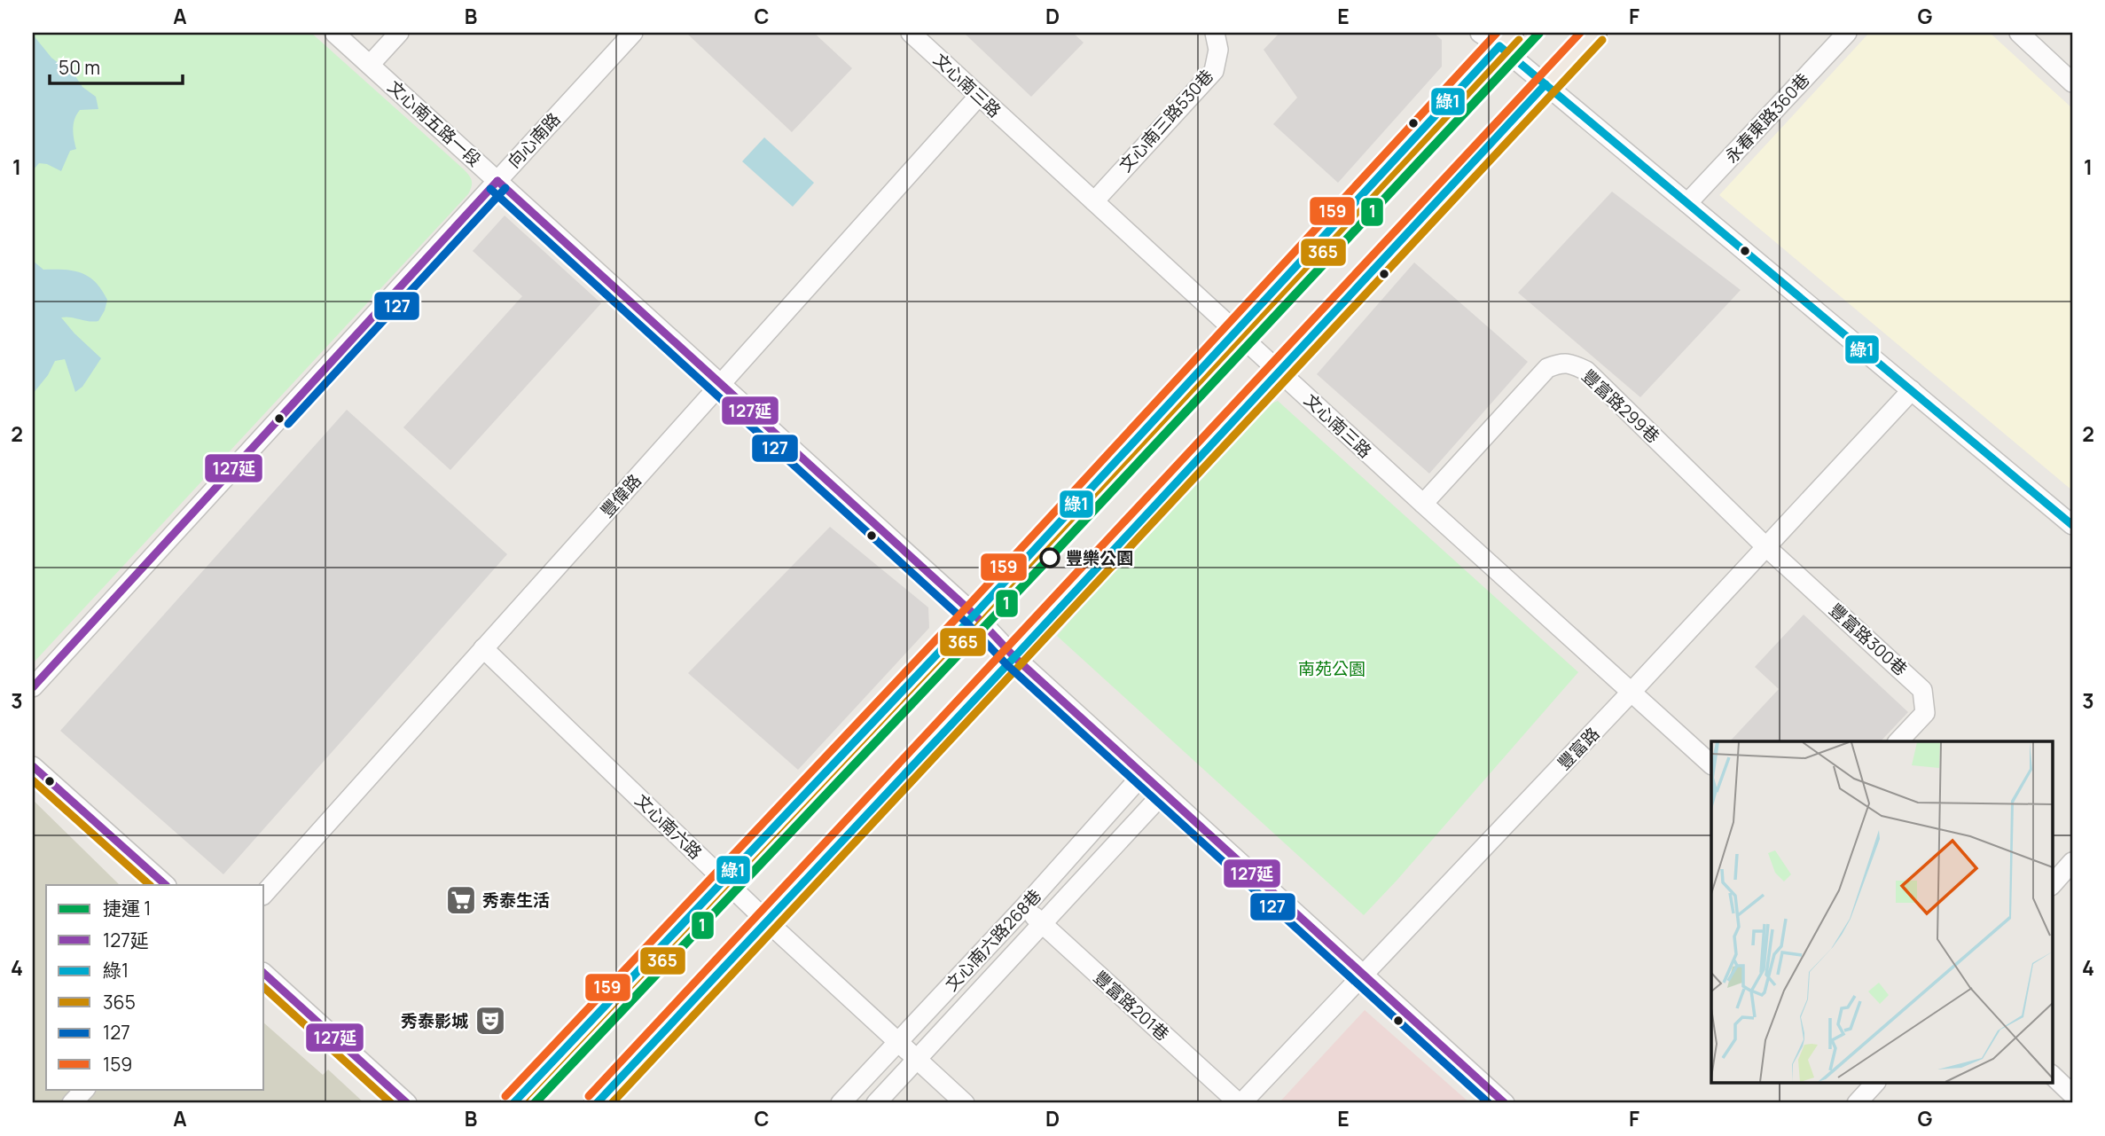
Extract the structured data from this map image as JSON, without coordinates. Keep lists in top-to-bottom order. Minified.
{"streets":{"street":["文心南三路","永春東路360巷","文心南三路530巷","文心南五路一段","向心南路","豐富路299巷","豐偉路","豐富路300巷","豐富路","文心南六路","文心南六路268巷","豐富路201巷"]},"crossings":[["文心南三路","文心南三路530巷"],["文心南三路","豐富路299巷"],["文心南三路","豐偉路"],["文心南三路","豐富路"],["文心南五路一段","向心南路"],["文心南五路一段","豐偉路"],["豐富路299巷","豐富路300巷"],["豐富路299巷","豐富路"],["豐偉路","文心南六路"],["豐富路300巷","豐富路"],["豐富路","豐富路201巷"],["文心南六路","文心南六路268巷"],["文心南六路268巷","豐富路201巷"]],"parks":["南苑公園"],"places":{"other":["豐樂公園"],"supermarket":["秀泰生活"],"theatre":["秀泰影城"]},"lines":["metro line 1","transit line 159","transit line 365","transit line 綠1","transit line 127延","transit line 127"],"legend":["捷運 1","127延","綠1","365","127","159"],"scale_bar":"50 m","grid":{"columns":["A","B","C","D","E","F","G"],"rows":["1","2","3","4"]}}
